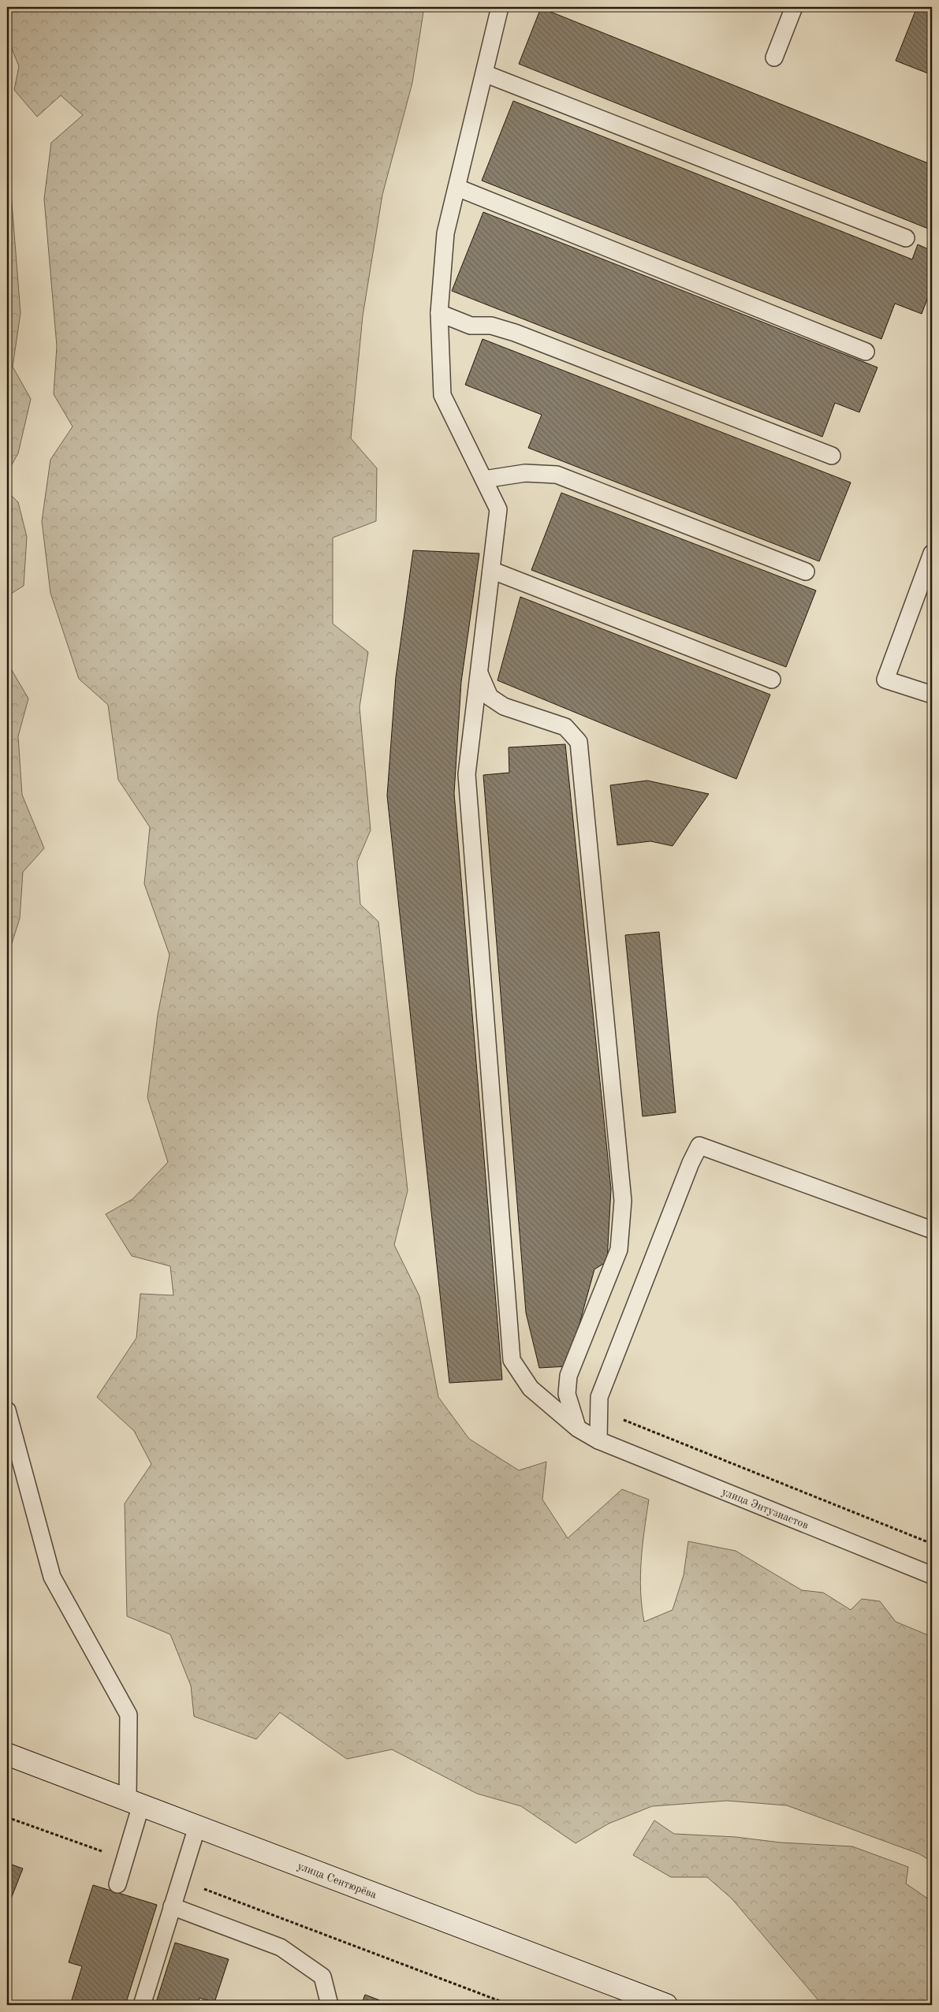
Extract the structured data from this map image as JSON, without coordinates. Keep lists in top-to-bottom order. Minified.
{"streets":{"main road":["улица Сентюрёва"],"lane":["улица Энтузиастов"]}}
